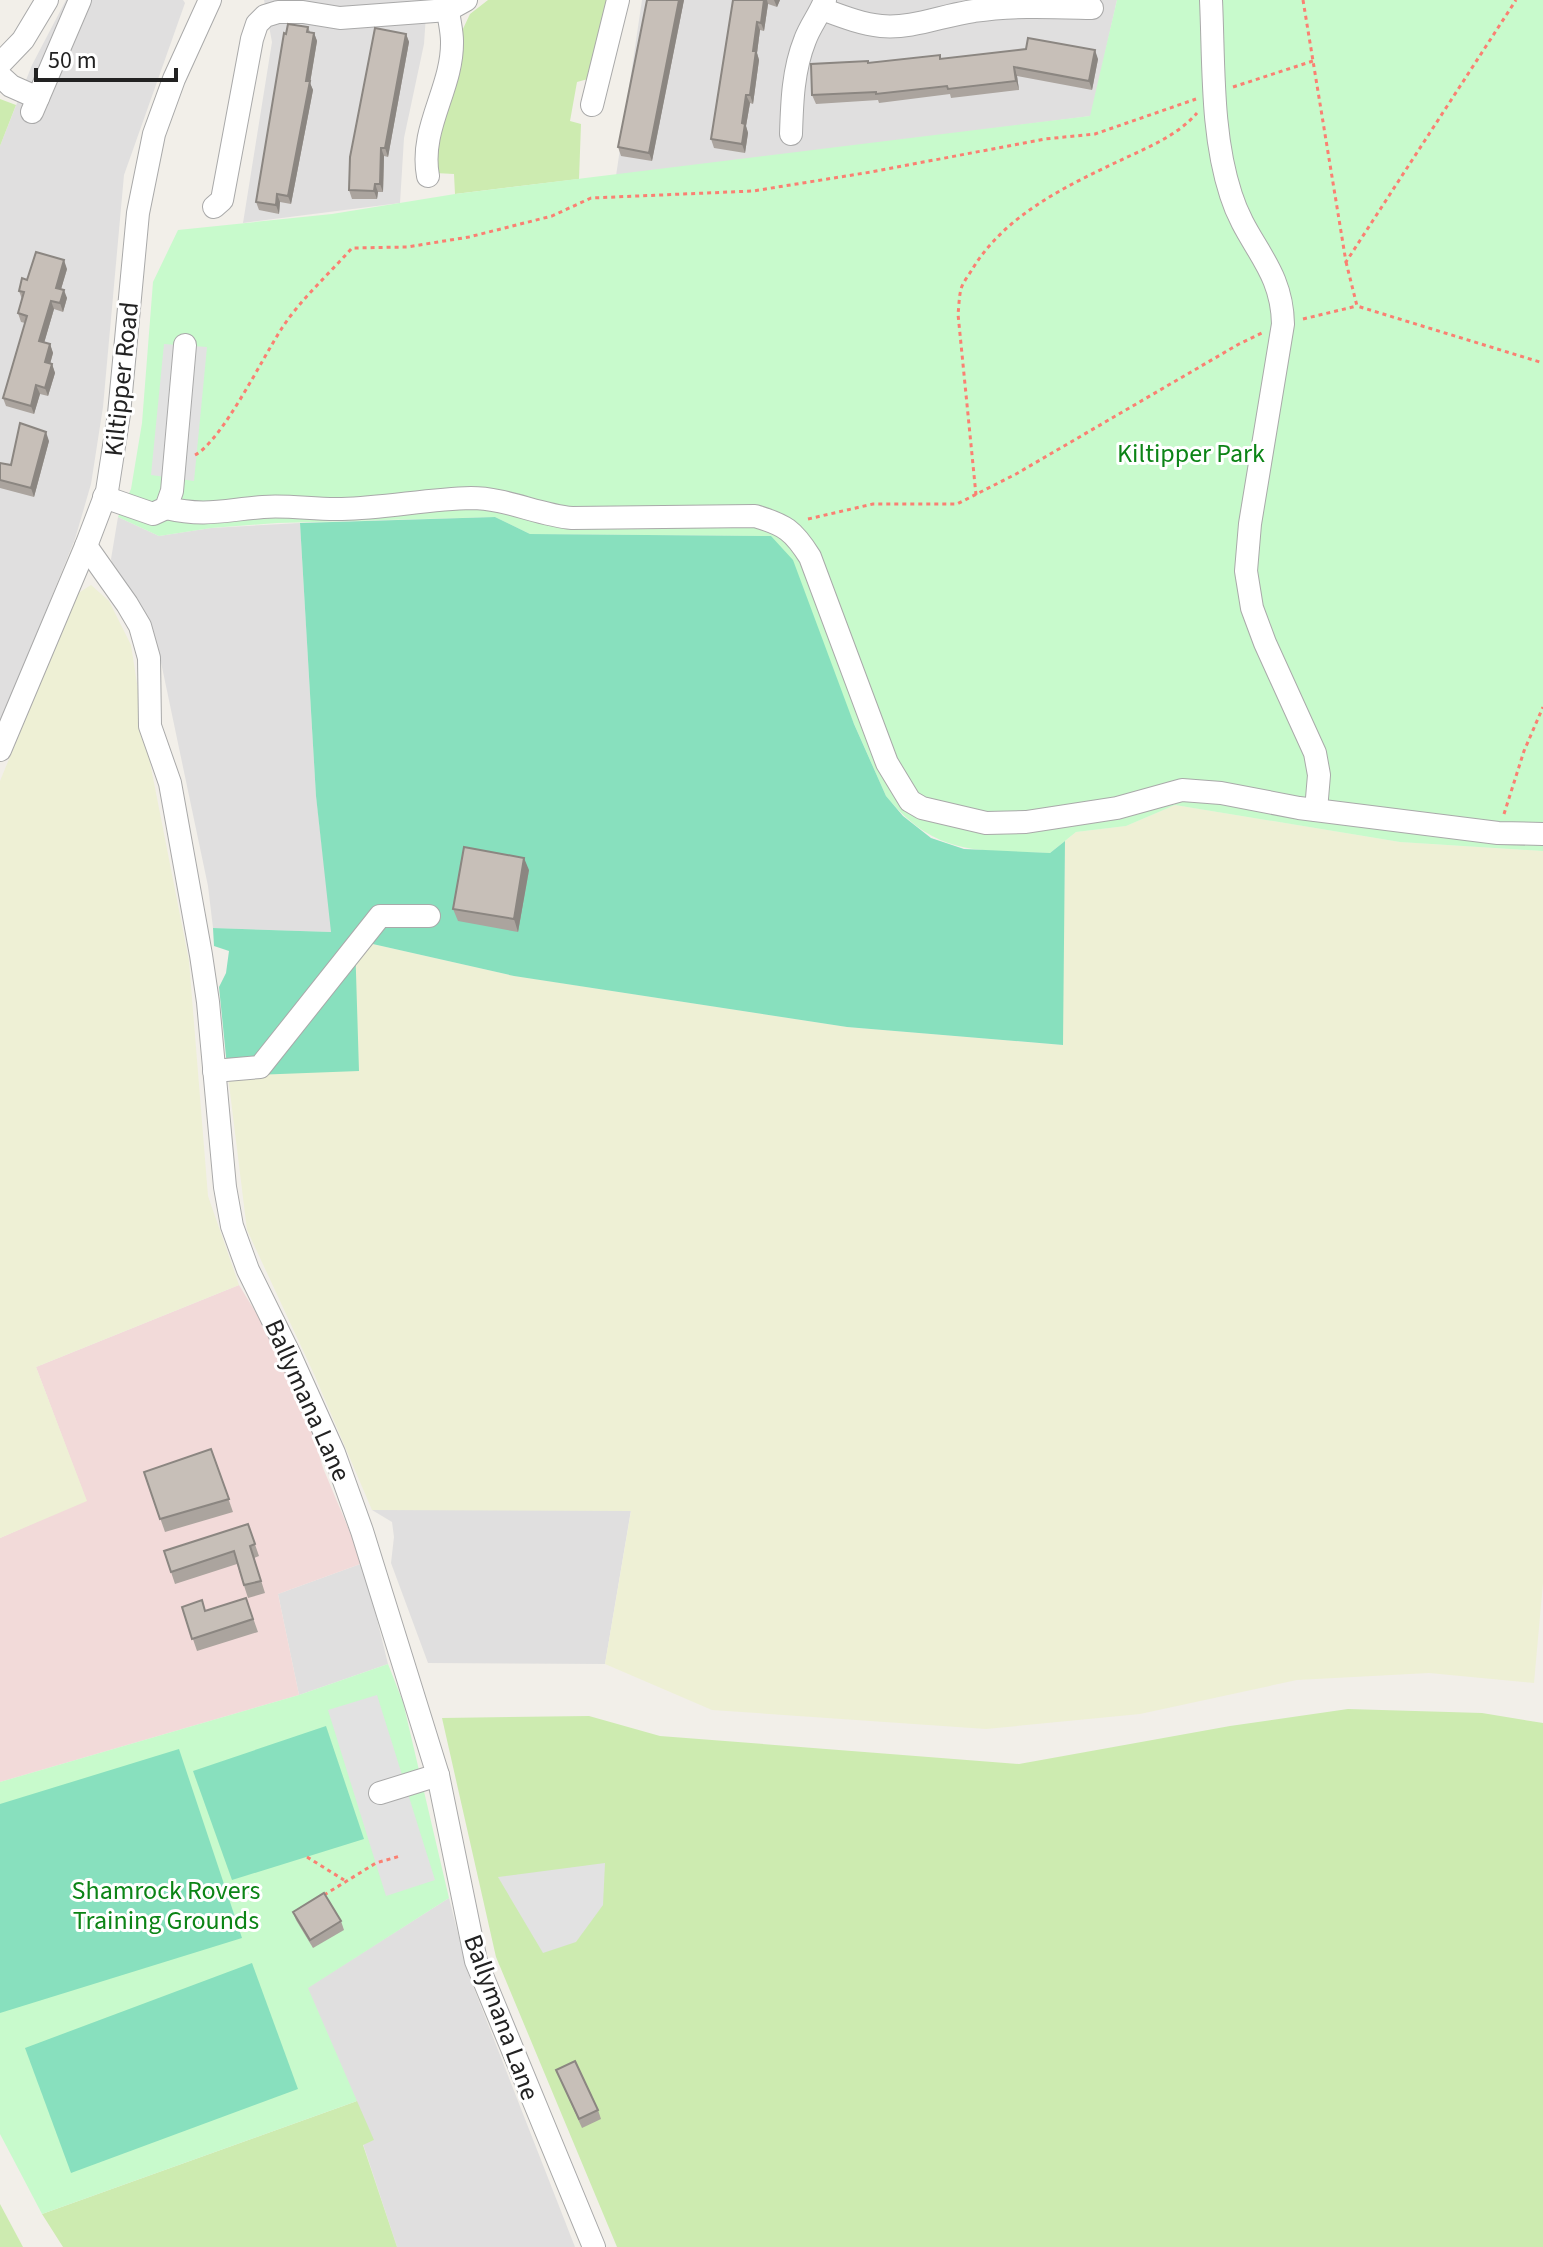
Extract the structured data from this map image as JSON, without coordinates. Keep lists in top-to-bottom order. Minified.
{"streets":{"street":["Kiltipper Road","Ballymana Lane"]},"crossings":[["Kiltipper Road","Ballymana Lane"]],"parks":["Kiltipper Park","Shamrock Rovers Training Grounds"],"scale_bar":"50 m"}
